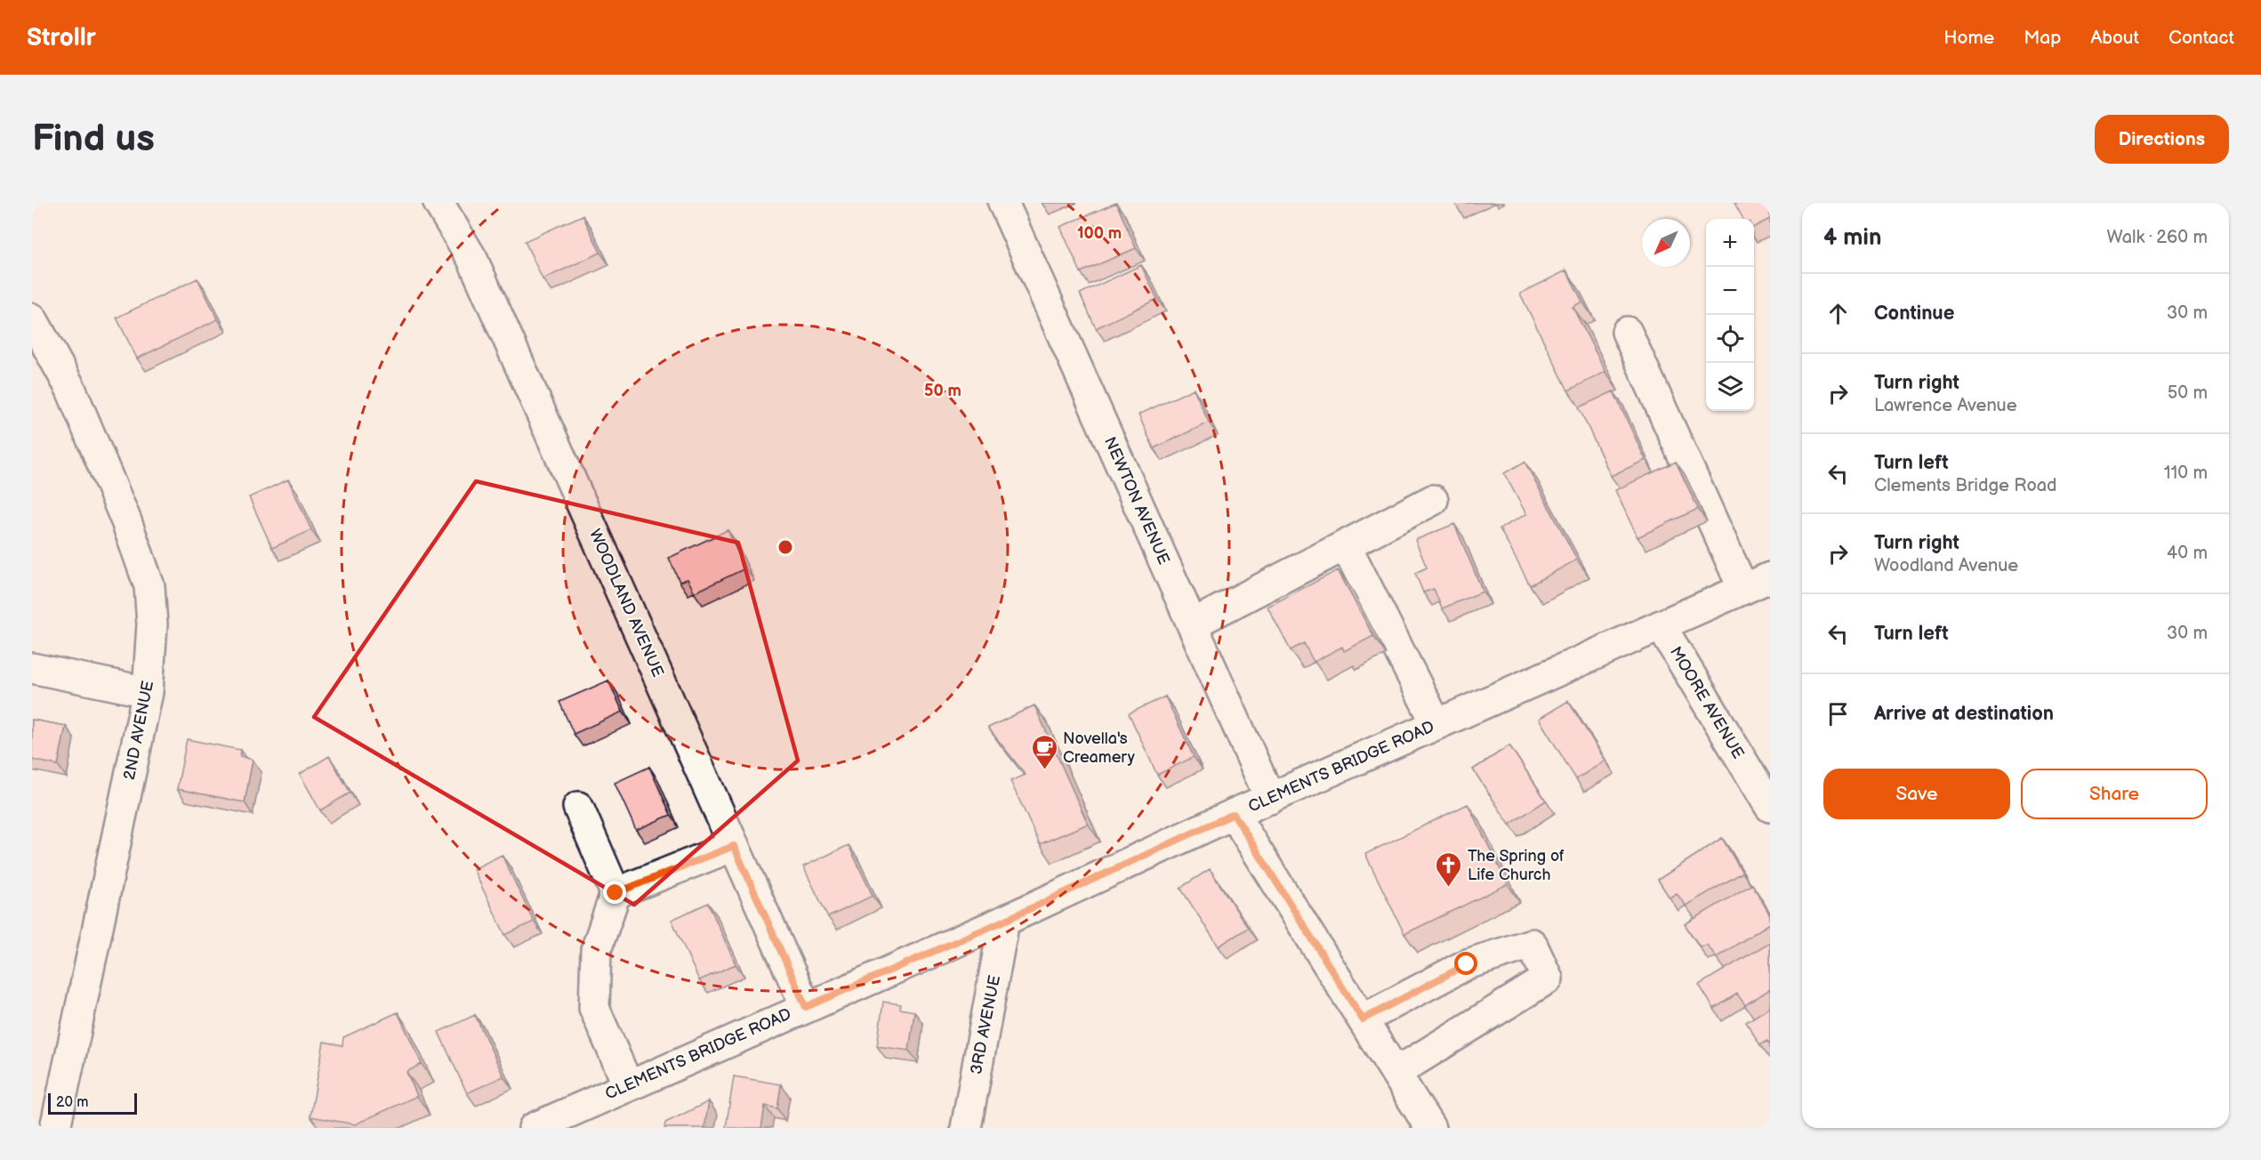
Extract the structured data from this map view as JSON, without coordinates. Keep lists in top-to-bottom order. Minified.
{"streets":{"street":["NEWTON AVENUE","WOODLAND AVENUE","MOORE AVENUE","2ND AVENUE","CLEMENTS BRIDGE ROAD","3RD AVENUE"]},"crossings":[["NEWTON AVENUE","CLEMENTS BRIDGE ROAD"],["WOODLAND AVENUE","CLEMENTS BRIDGE ROAD"],["MOORE AVENUE","CLEMENTS BRIDGE ROAD"],["CLEMENTS BRIDGE ROAD","3RD AVENUE"]],"places":{"cafe":["Novella's Creamery"],"church":["The Spring of Life Church"]},"scale_bar":"20 m","north":"bottom left","page":{"header":"Strollr","nav":["Home","Map","About","Contact"],"buttons":["Directions",["Save","Share"]],"title":"Find us","heading":["4 min","Walk · 260 m"],"map_buttons":["+","−"],"list":[["Continue","30 m"],["Turn right","Lawrence Avenue","50 m"],["Turn left","Clements Bridge Road","110 m"],["Turn right","Woodland Avenue","40 m"],["Turn left","30 m"],"Arrive at destination"],"scale":"20 m"},"rings":["100 m","50 m"]}
